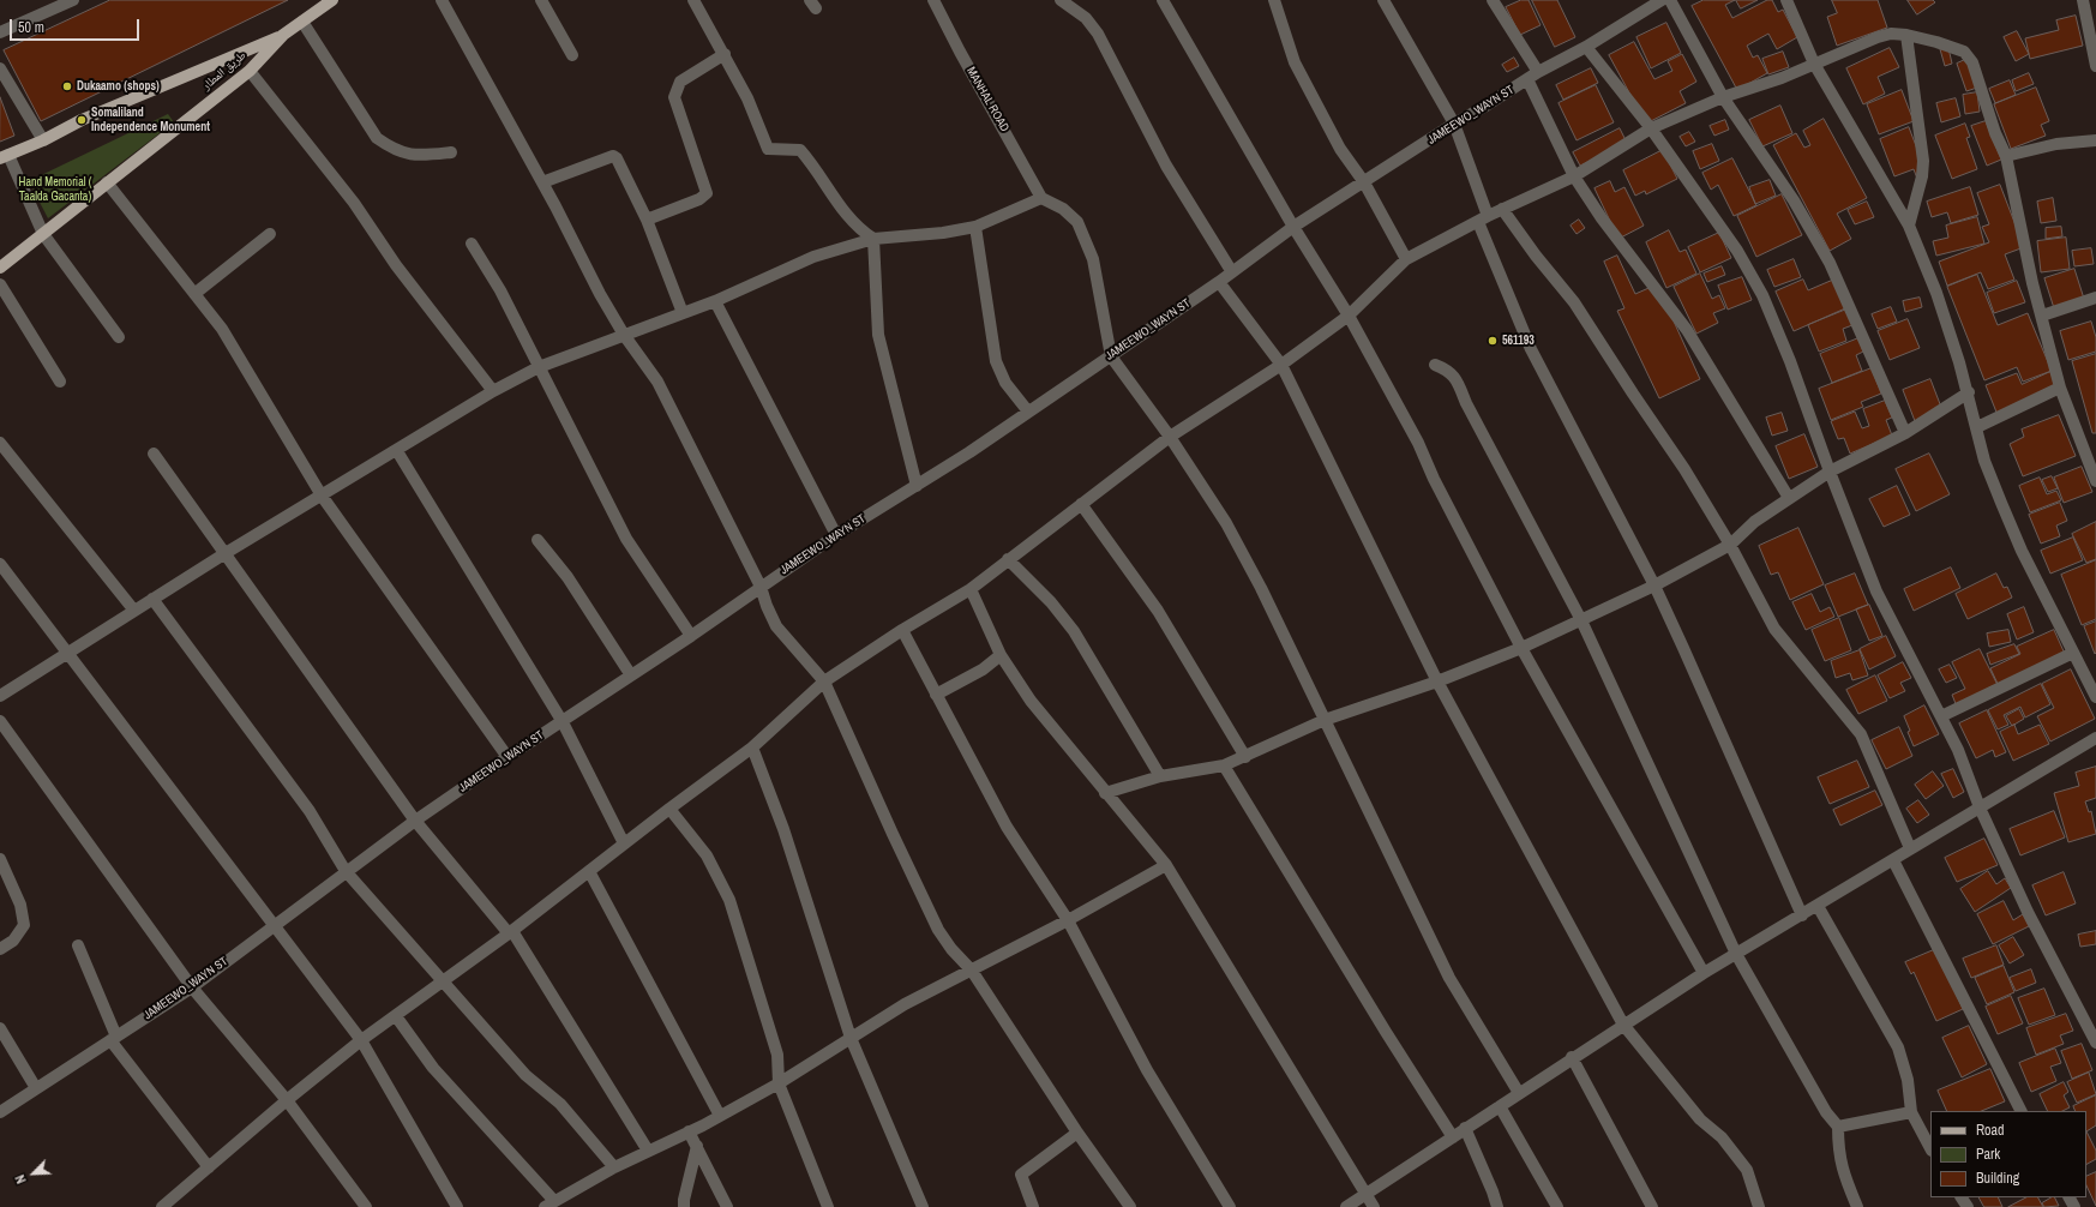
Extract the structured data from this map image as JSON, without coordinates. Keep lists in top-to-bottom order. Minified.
{"streets":{"main road":["طريق المطار"],"street":["MANHAL ROAD","JAMEEWO_WAYN ST"]},"parks":["Hand Memorial ( Taalda Gacanta)"],"places":["Dukaamo (shops)","Somaliland Independence Monument","561193"],"legend":["Road","Park","Building"],"scale_bar":"50 m","north":"bottom left"}
